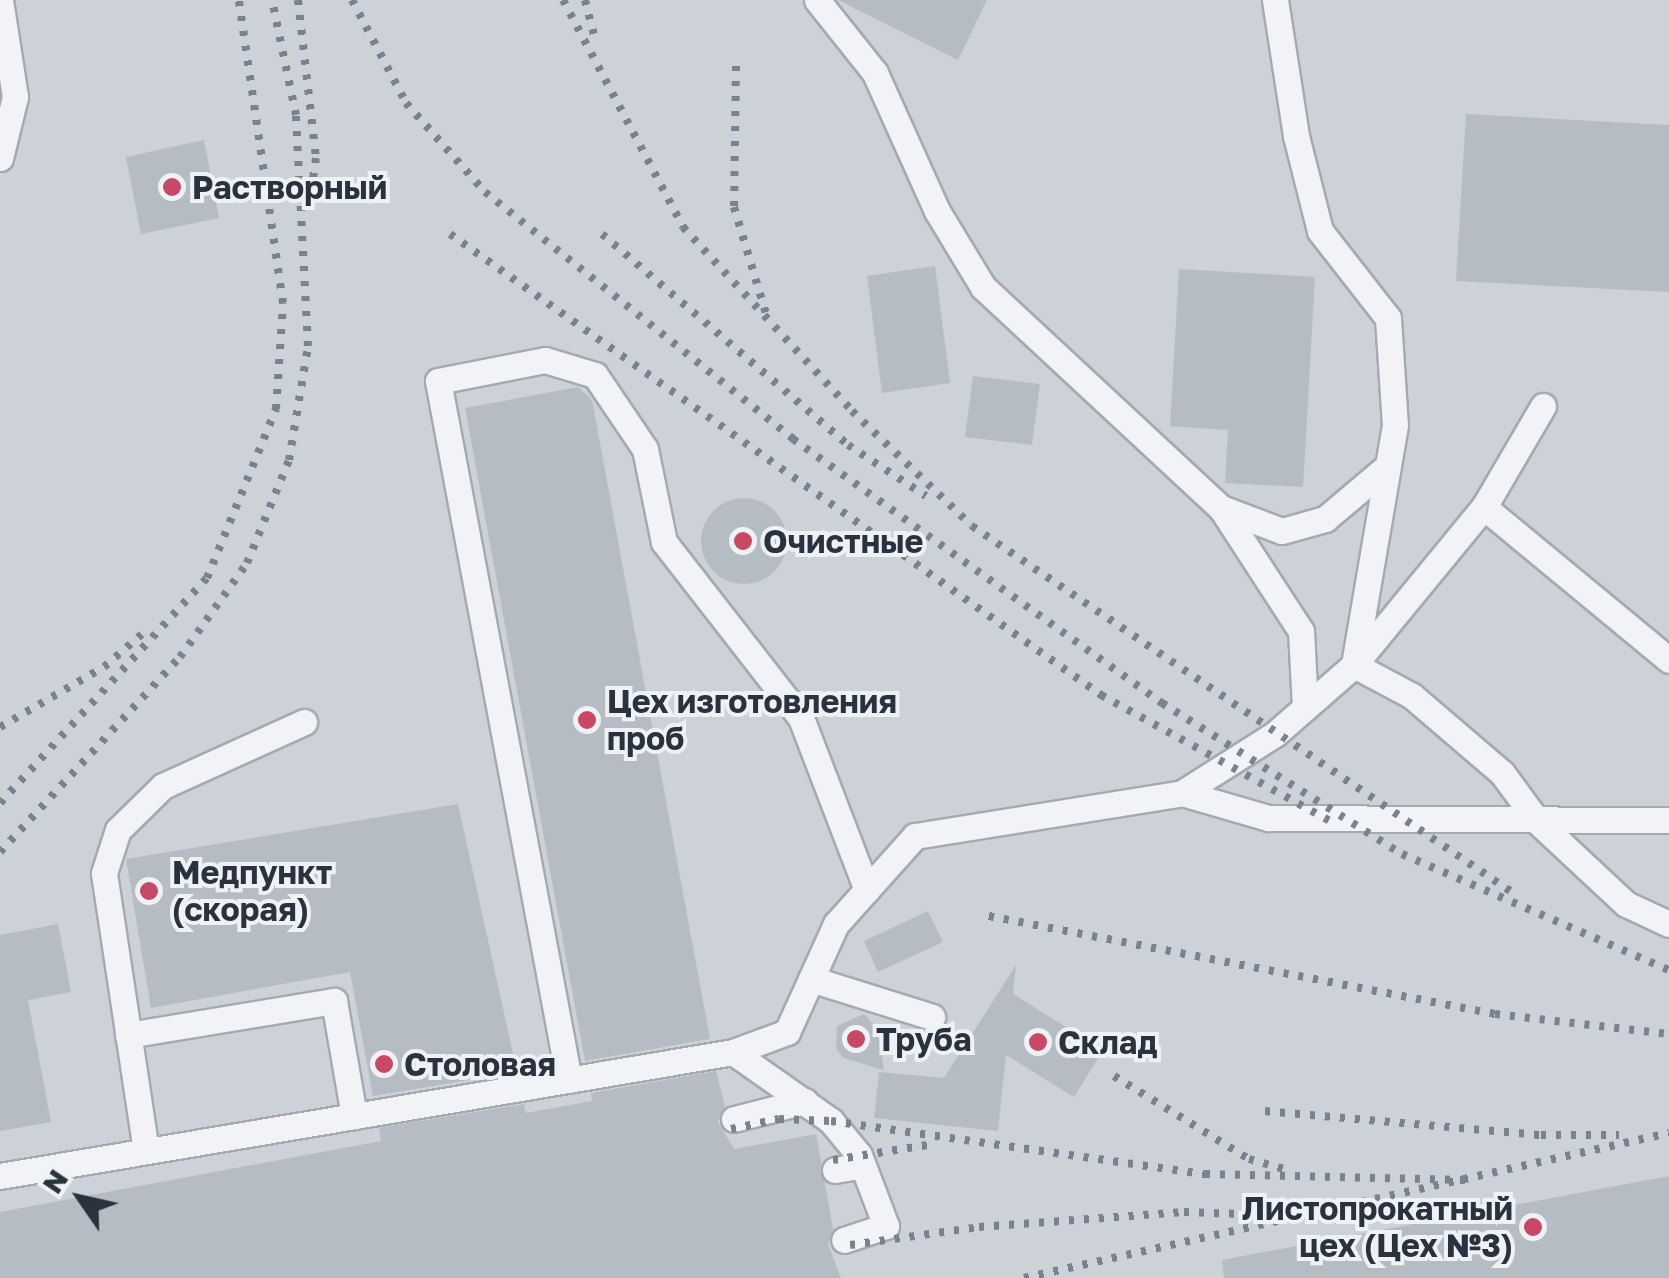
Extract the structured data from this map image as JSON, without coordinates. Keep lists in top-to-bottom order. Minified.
{"places":["Растворный","Очистные","Цех изготовления проб","Медпункт (скорая)","Труба","Склад","Столовая","Листопрокатный цех (Цех №3)"],"north":"top left"}
